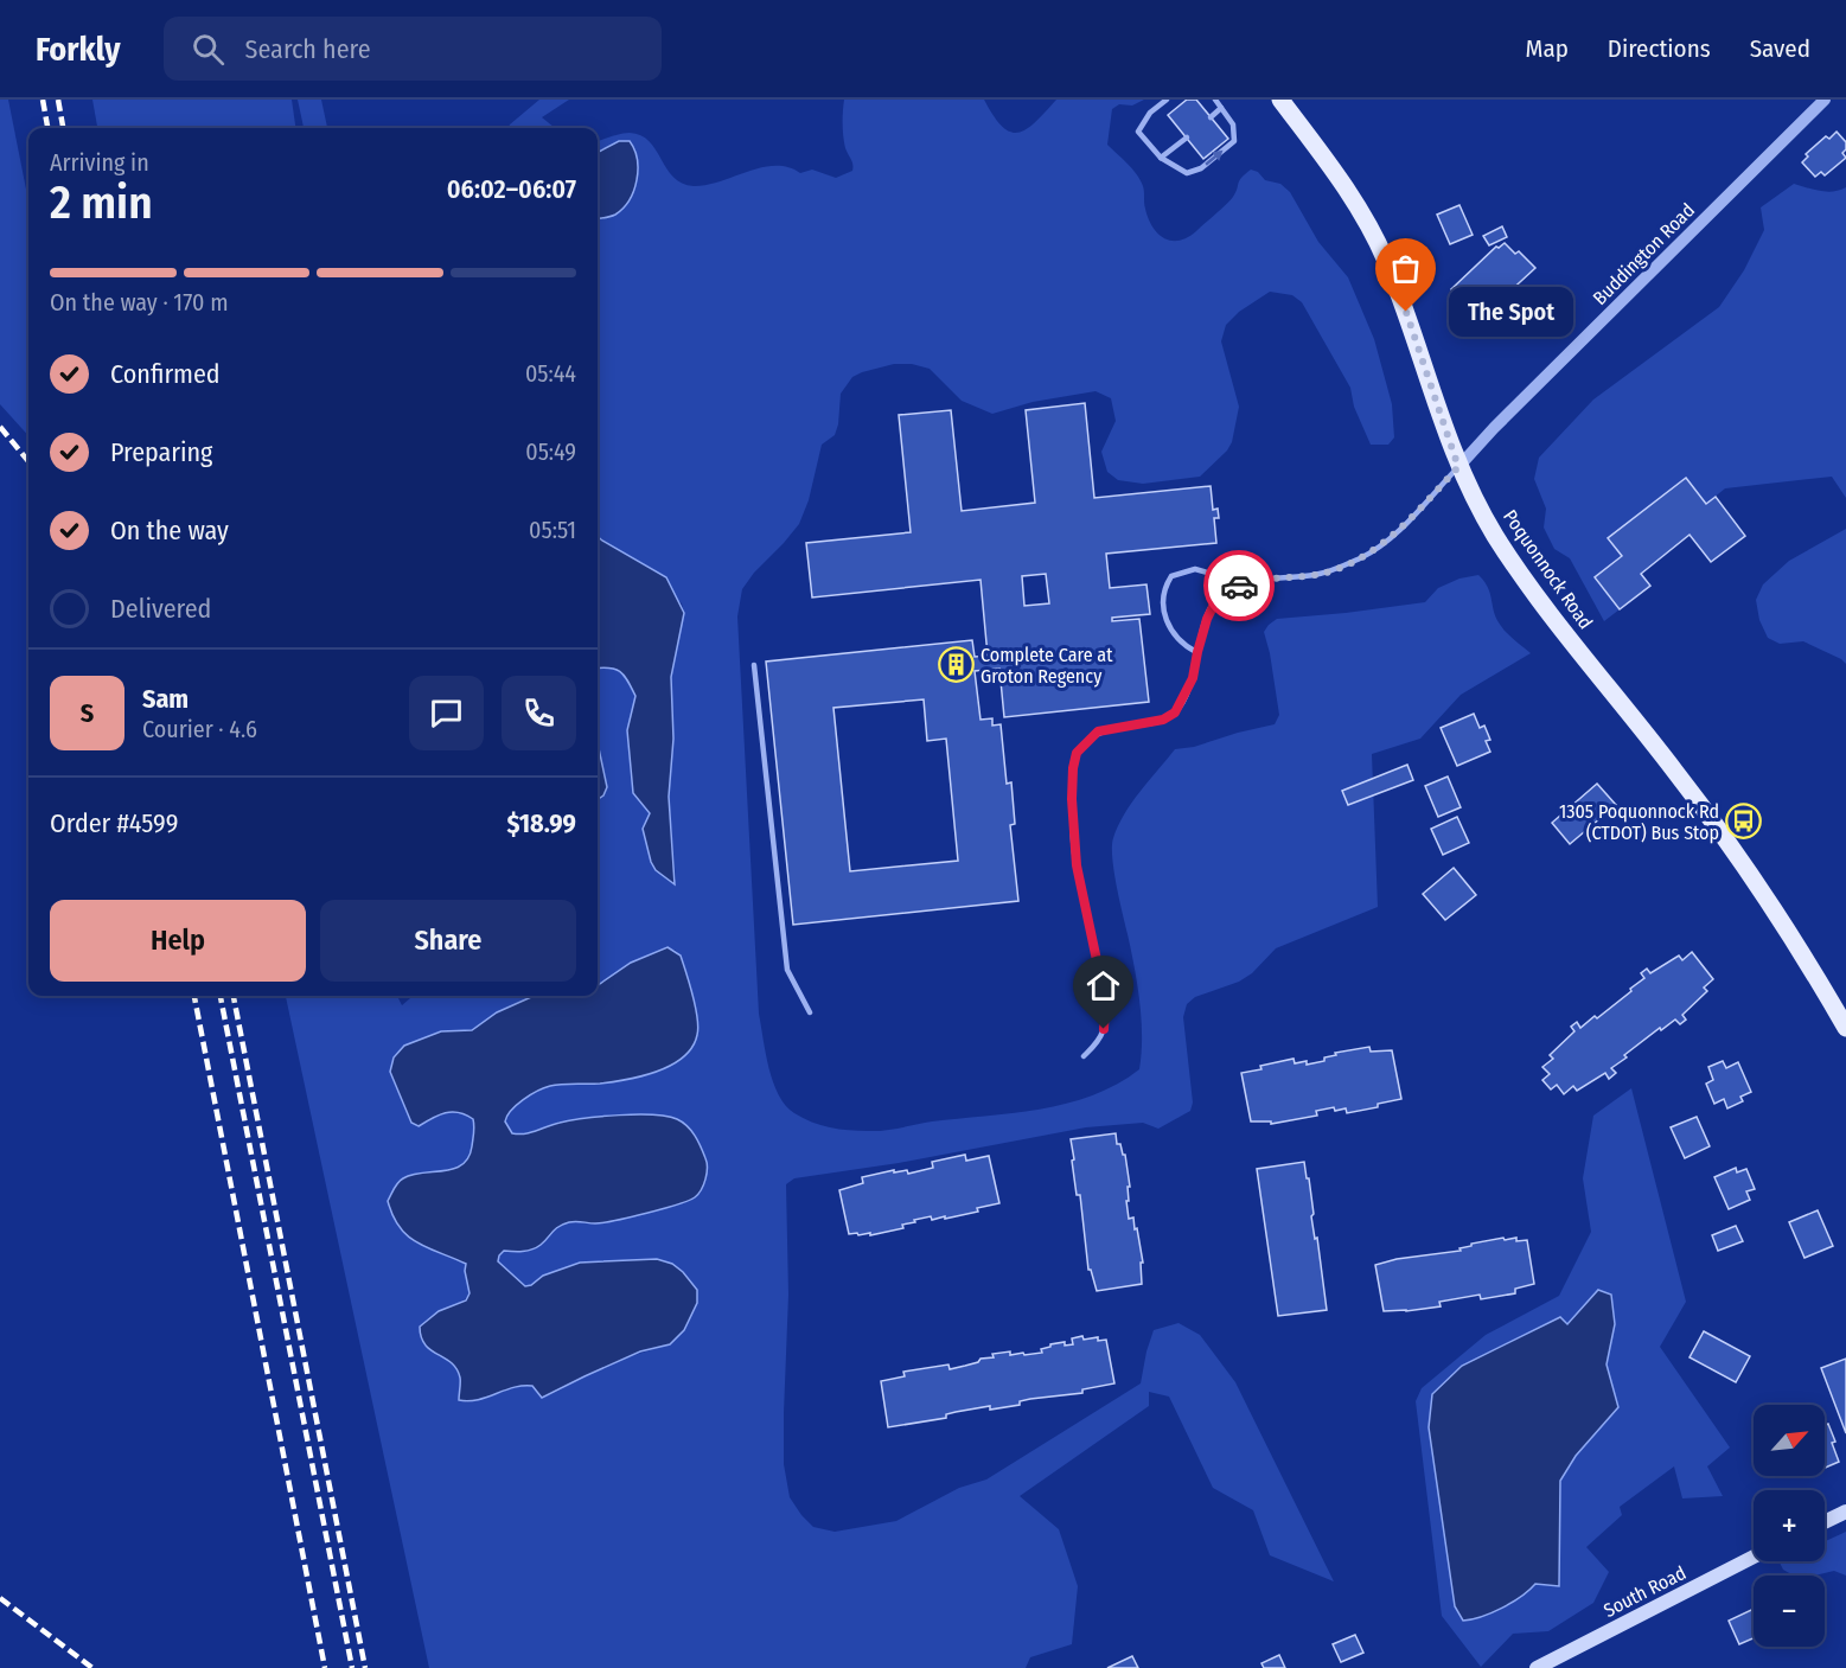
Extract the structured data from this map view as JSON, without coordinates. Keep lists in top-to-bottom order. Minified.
{"streets":{"main road":["Poquonnock Road","South Road"],"street":["Buddington Road"]},"crossings":[["Buddington Road","Poquonnock Road"]],"places":{"other":["The Spot"],"building":["Complete Care at Groton Regency"],"bus stop":["1305 Poquonnock Rd (CTDOT) Bus Stop"]},"north":"top right","page":{"header":"Forkly","search":"Search here","nav":["Map","Directions","Saved"],"heading":["2 min","Arriving in","06:02–06:07"],"panel":["Sam","Courier · 4.6","Order #4599","$18.99"],"bar":"On the way · 170 m","bubble":"The Spot","list":[["Confirmed","05:44"],["Preparing","05:49"],["On the way","05:51"],"Delivered"],"round":"S","buttons":["Help","Share"],"map_buttons":["+","−"]}}
